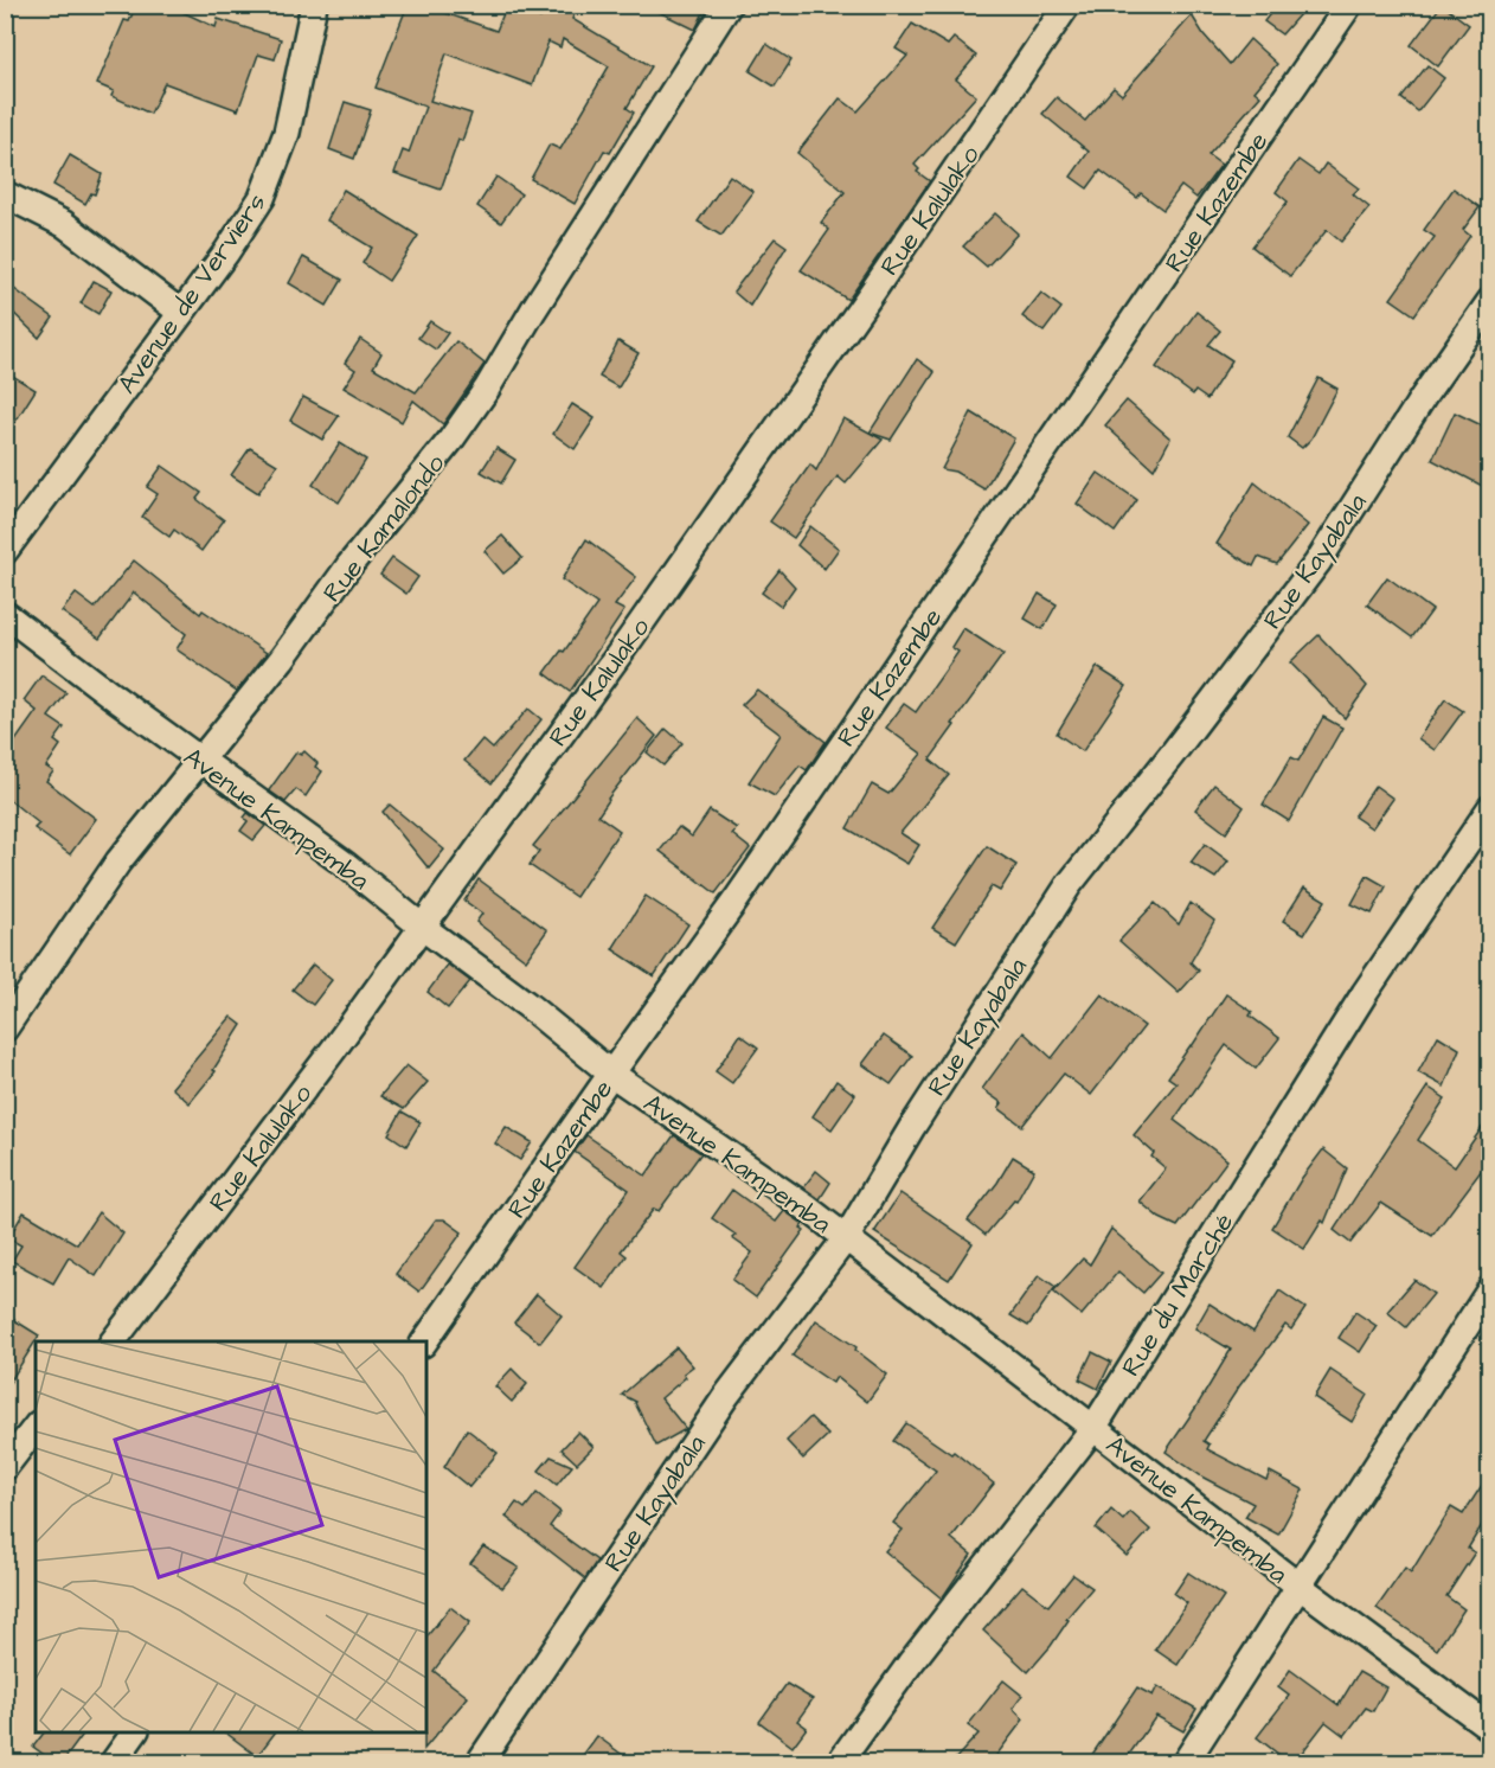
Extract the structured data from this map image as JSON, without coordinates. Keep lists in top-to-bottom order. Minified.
{"streets":{"street":["Rue Kazembe","Rue Kalulako","Avenue de Verviers","Rue Kamalondo","Rue Kayabala","Avenue Kampemba","Rue du Marché"]},"crossings":[["Rue Kazembe","Avenue Kampemba"],["Rue Kalulako","Avenue Kampemba"],["Rue Kamalondo","Avenue Kampemba"],["Rue Kayabala","Avenue Kampemba"],["Avenue Kampemba","Rue du Marché"]]}
